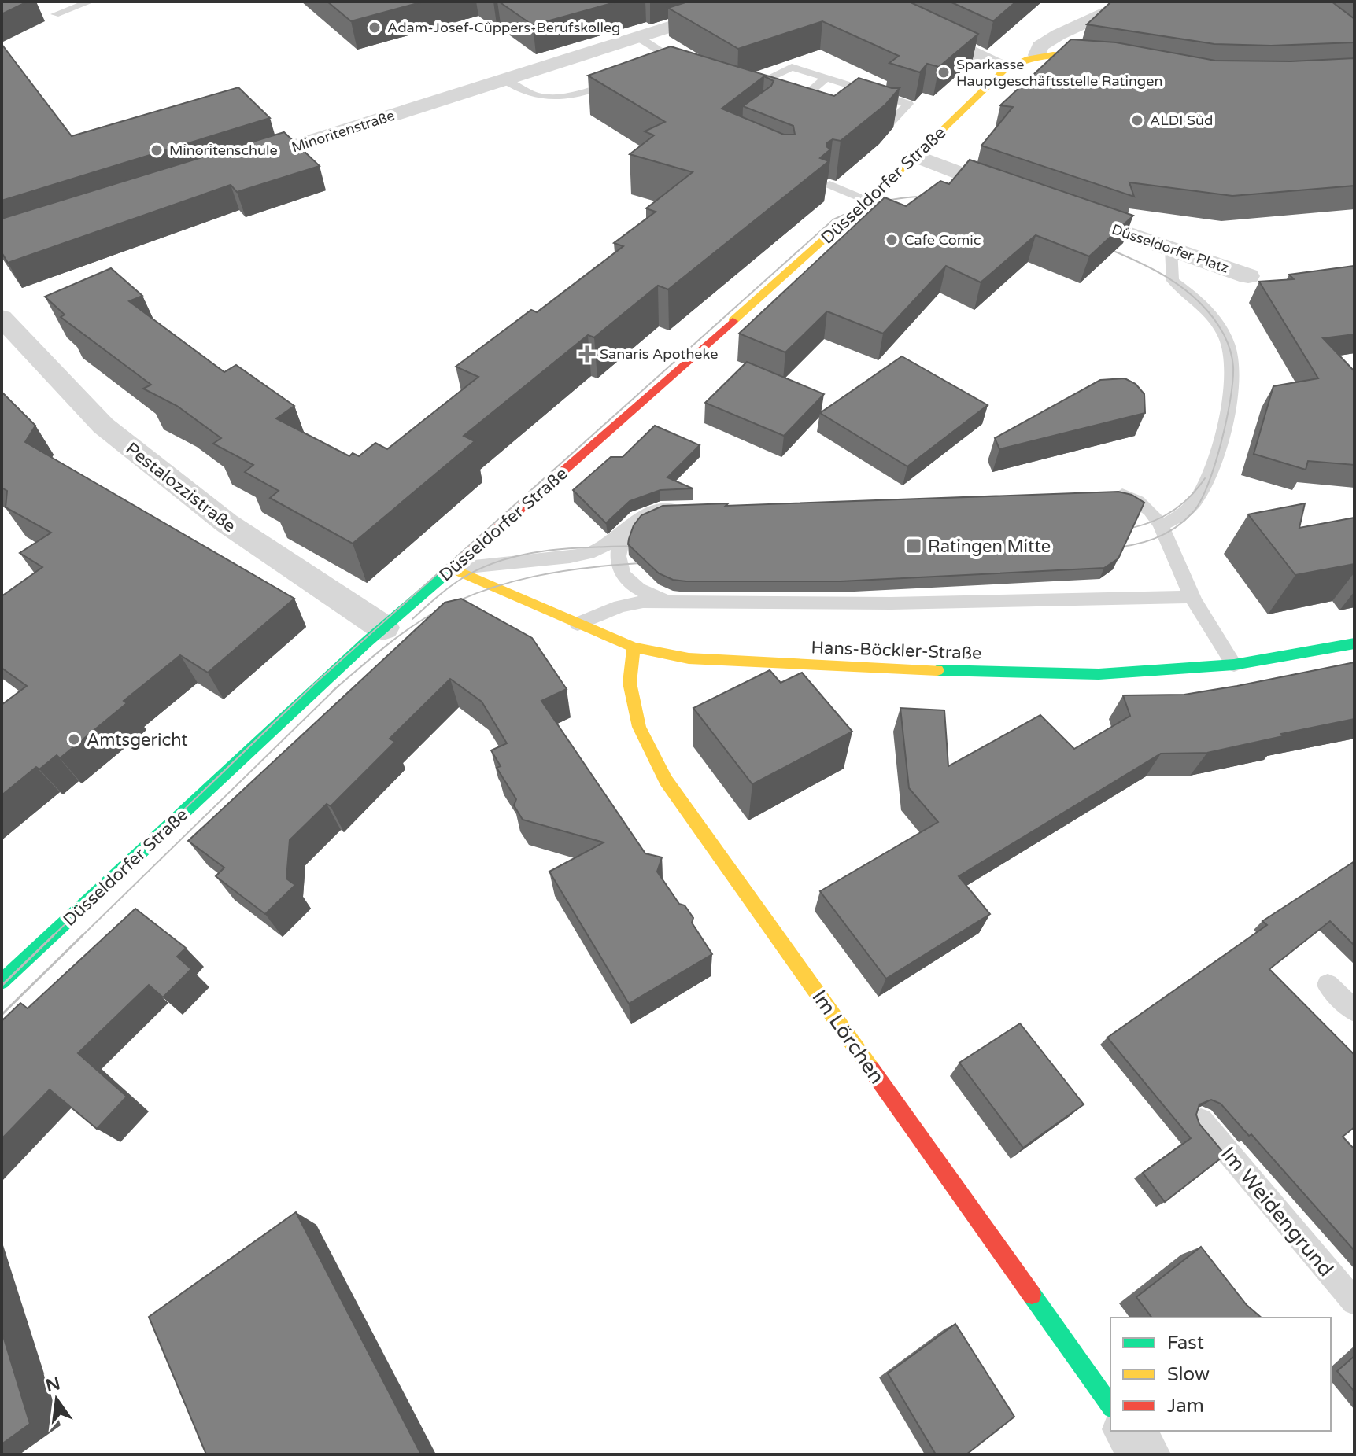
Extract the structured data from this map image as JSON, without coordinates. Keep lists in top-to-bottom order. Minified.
{"streets":{"street":["Minoritenstraße","Düsseldorfer Straße","Düsseldorfer Platz","Pestalozzistraße","Hans-Böckler-Straße","Im Lörchen"],"lane":["Im Weidengrund"]},"crossings":[["Düsseldorfer Straße","Pestalozzistraße"],["Düsseldorfer Straße","Hans-Böckler-Straße"],["Hans-Böckler-Straße","Im Lörchen"]],"places":{"other":["Adam-Josef-Cüppers-Berufskolleg","Sparkasse Hauptgeschäftsstelle Ratingen","ALDI Süd","Minoritenschule","Cafe Comic","Amtsgericht"],"health":["Sanaris Apotheke"],"transit":["Ratingen Mitte"]},"legend":["Fast","Slow","Jam"],"north":"top"}
